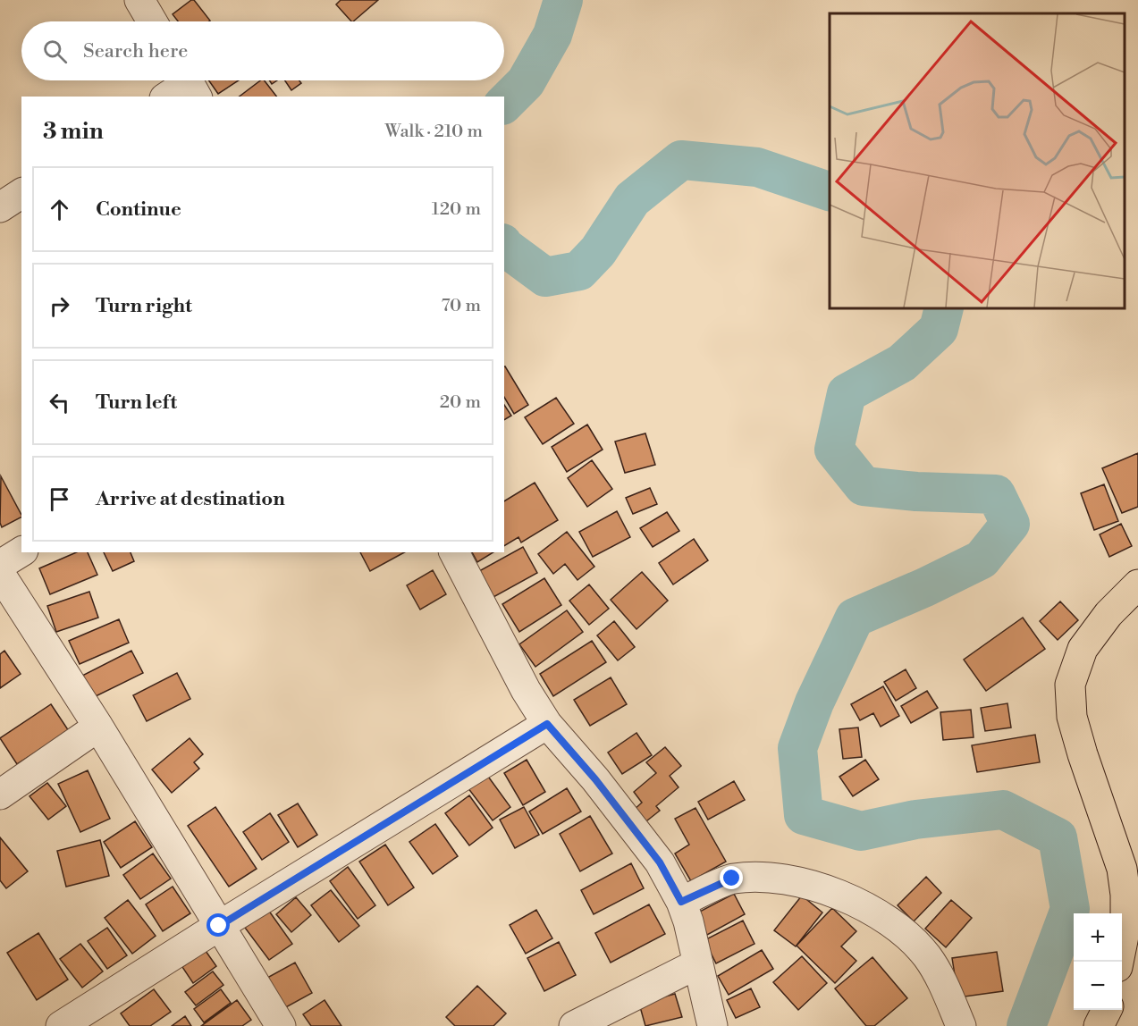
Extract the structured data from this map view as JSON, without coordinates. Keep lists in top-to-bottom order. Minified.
{"page":{"search":"Search here","heading":["3 min","Walk · 210 m"],"list":[["Continue","120 m"],["Turn right","70 m"],["Turn left","20 m"],"Arrive at destination"],"map_buttons":["+","−"]}}
